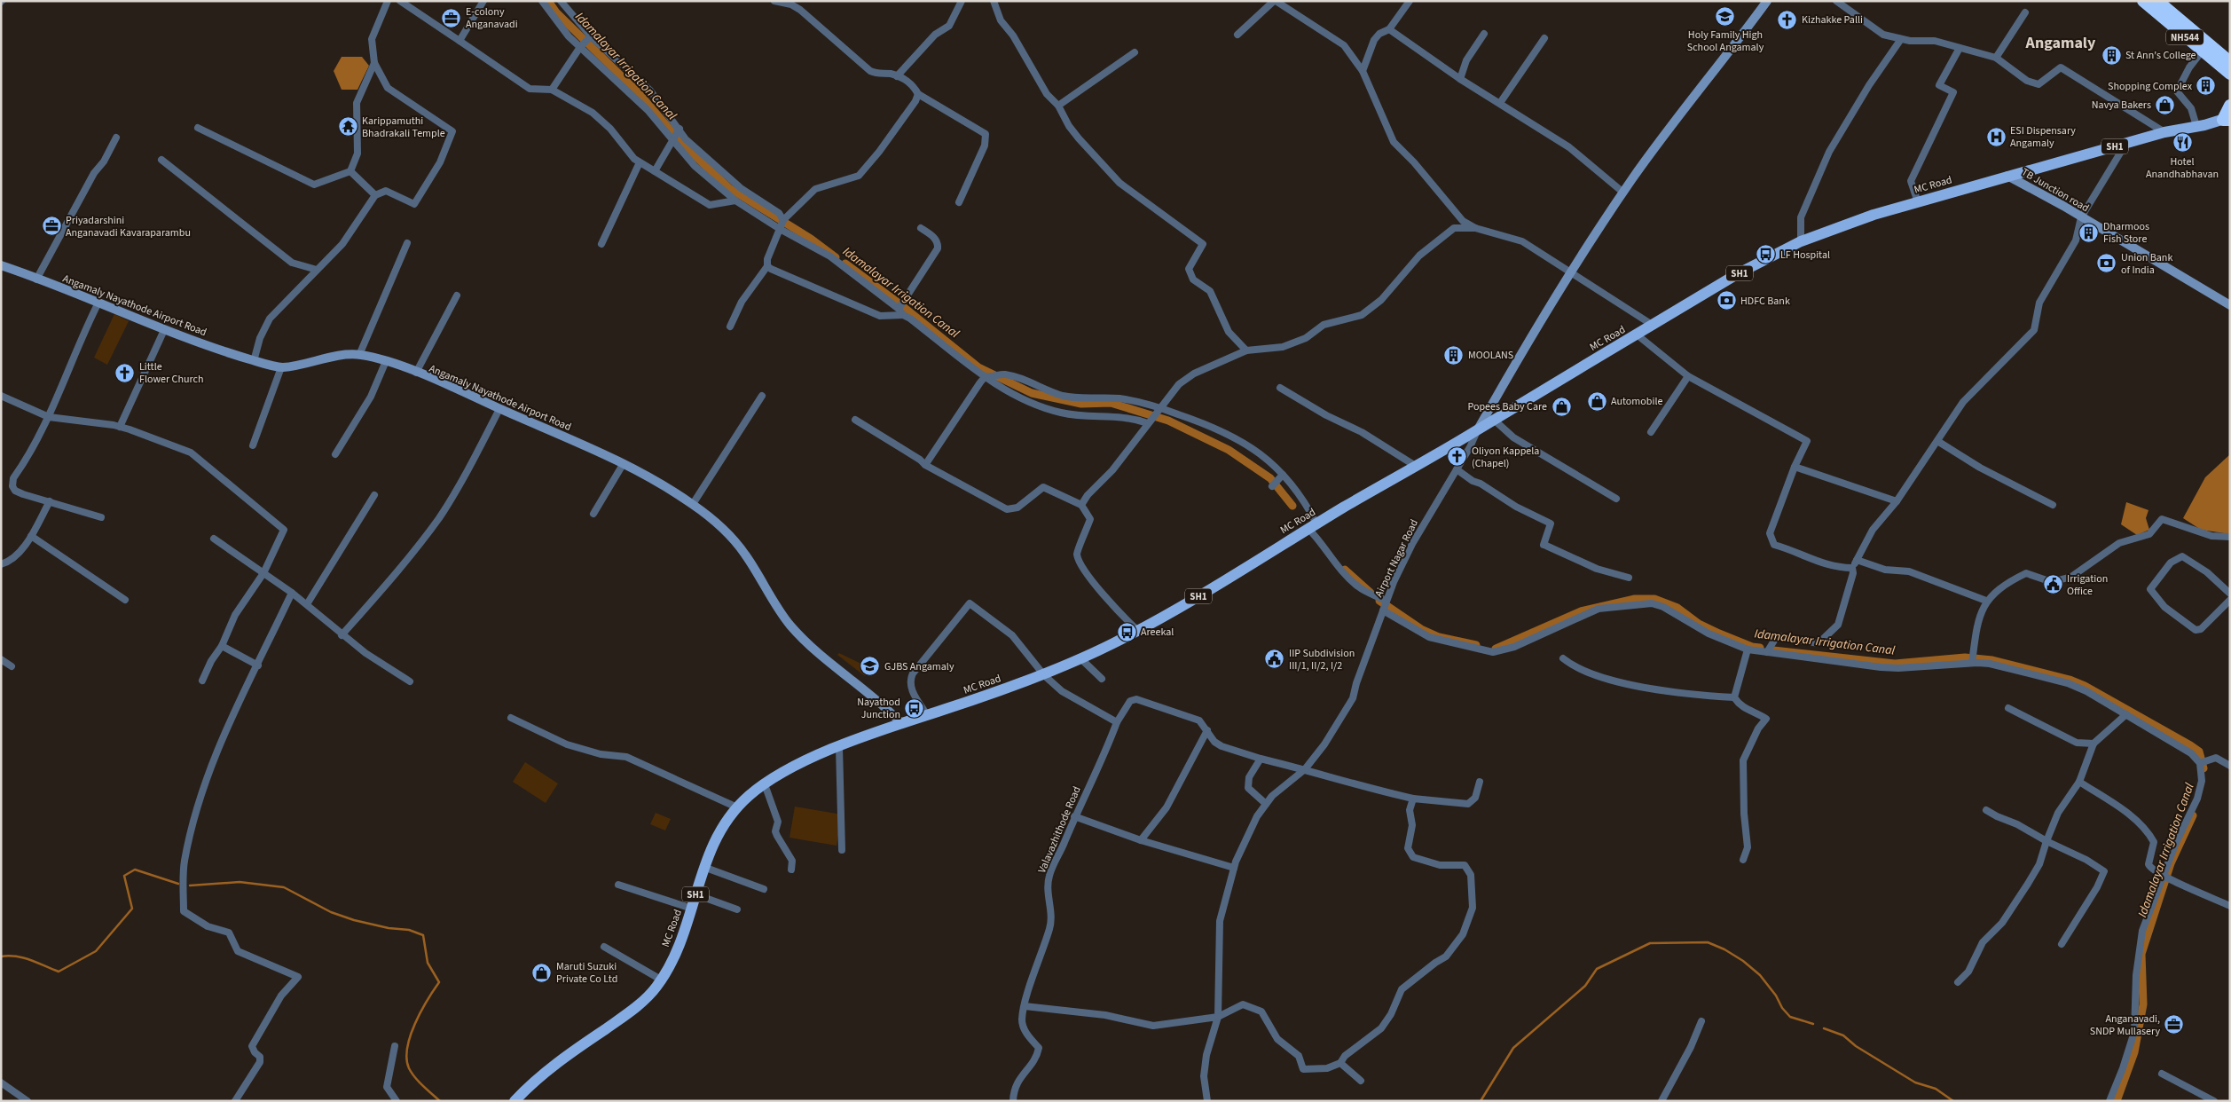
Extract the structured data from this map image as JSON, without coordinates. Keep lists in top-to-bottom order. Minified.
{"streets":{"highway":["NH544","SH1"],"main road":["MC Road","TB Junction road","Angamaly Nayathode Airport Road"],"street":["Airport Nagar Road","Valavazhithode Road"]},"crossings":[["SH1","MC Road"],["MC Road","TB Junction road"],["MC Road","Angamaly Nayathode Airport Road"],["MC Road","Airport Nagar Road"]],"districts":["Angamaly"],"water":["Idamalayar Irrigation Canal"],"places":{"school or university":["Holy Family High School Angamaly","GJBS Angamaly"],"office":["E-colony Anganavadi","Priyadarshini Anganavadi Kavaraparambu","Anganavadi, SNDP Mullasery"],"church":["Kizhakke Palli","Little Flower Church","Oliyon Kappela (Chapel)"],"building":["St Ann's College","Shopping Complex","Dharmoos Fish Store","MOOLANS"],"shop":["Navya Bakers","Automobile","Popees Baby Care","Maruti Suzuki Private Co Ltd"],"temple":["Karippamuthi Bhadrakali Temple"],"hospital":["ESI Dispensary Angamaly"],"restaurant":["Hotel Anandhabhavan"],"bus stop":["LF Hospital","Areekal","Nayathod Junction"],"bank":["Union Bank of India","HDFC Bank"],"public building":["Irrigation Office","IIP Subdivision III/1, II/2, I/2"]}}
